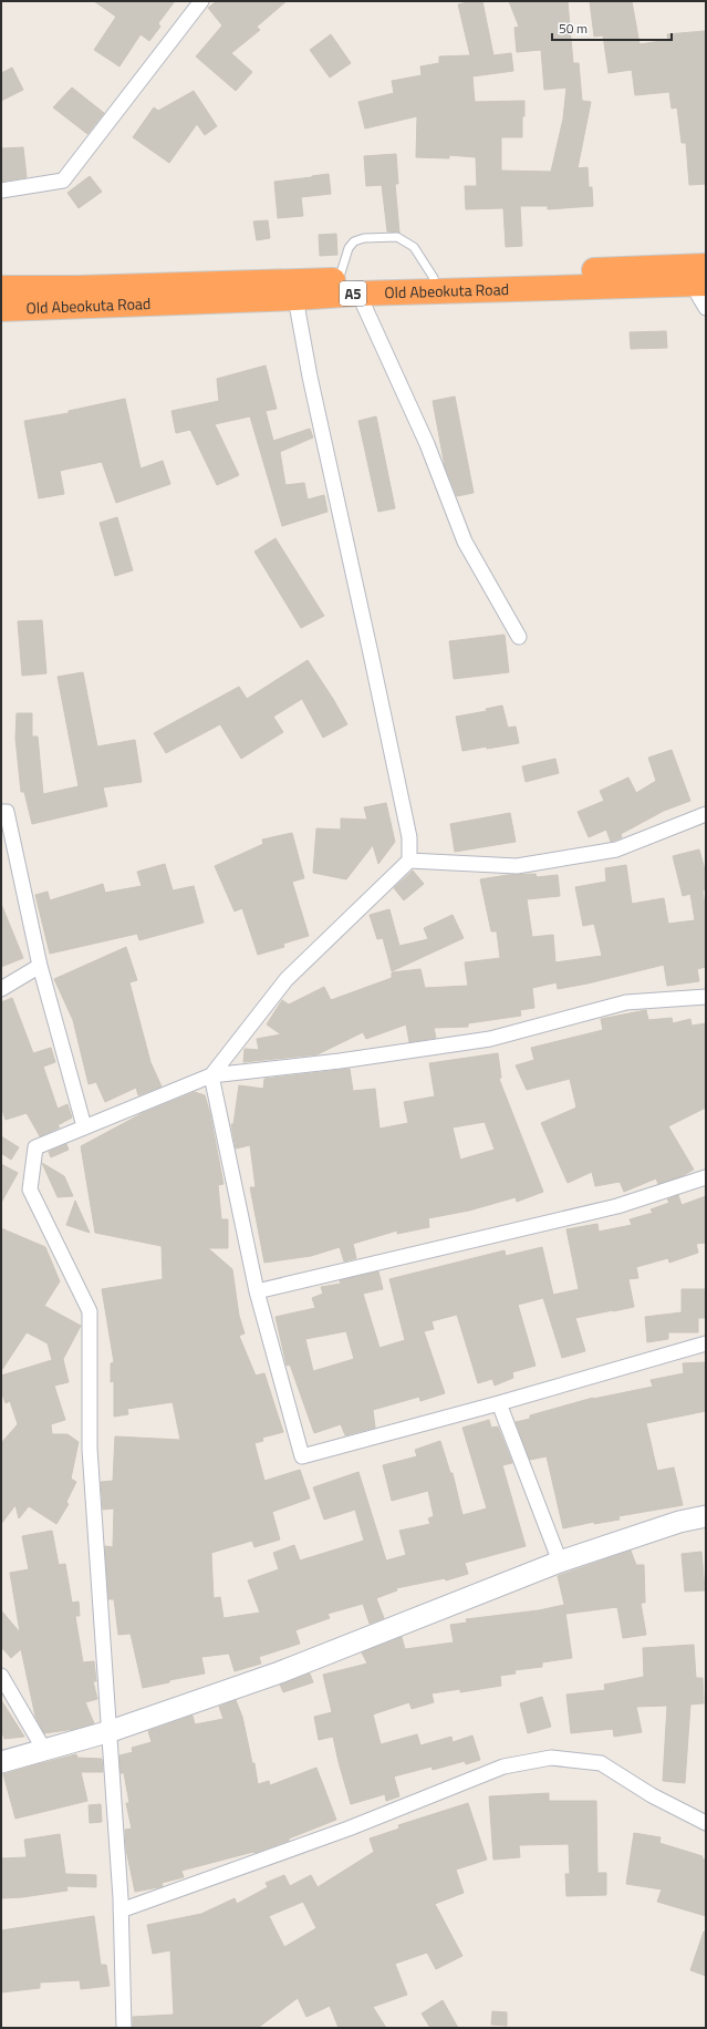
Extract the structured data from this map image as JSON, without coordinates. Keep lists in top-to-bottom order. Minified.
{"streets":{"highway":["Old Abeokuta Road","A5"]},"scale_bar":"50 m"}
